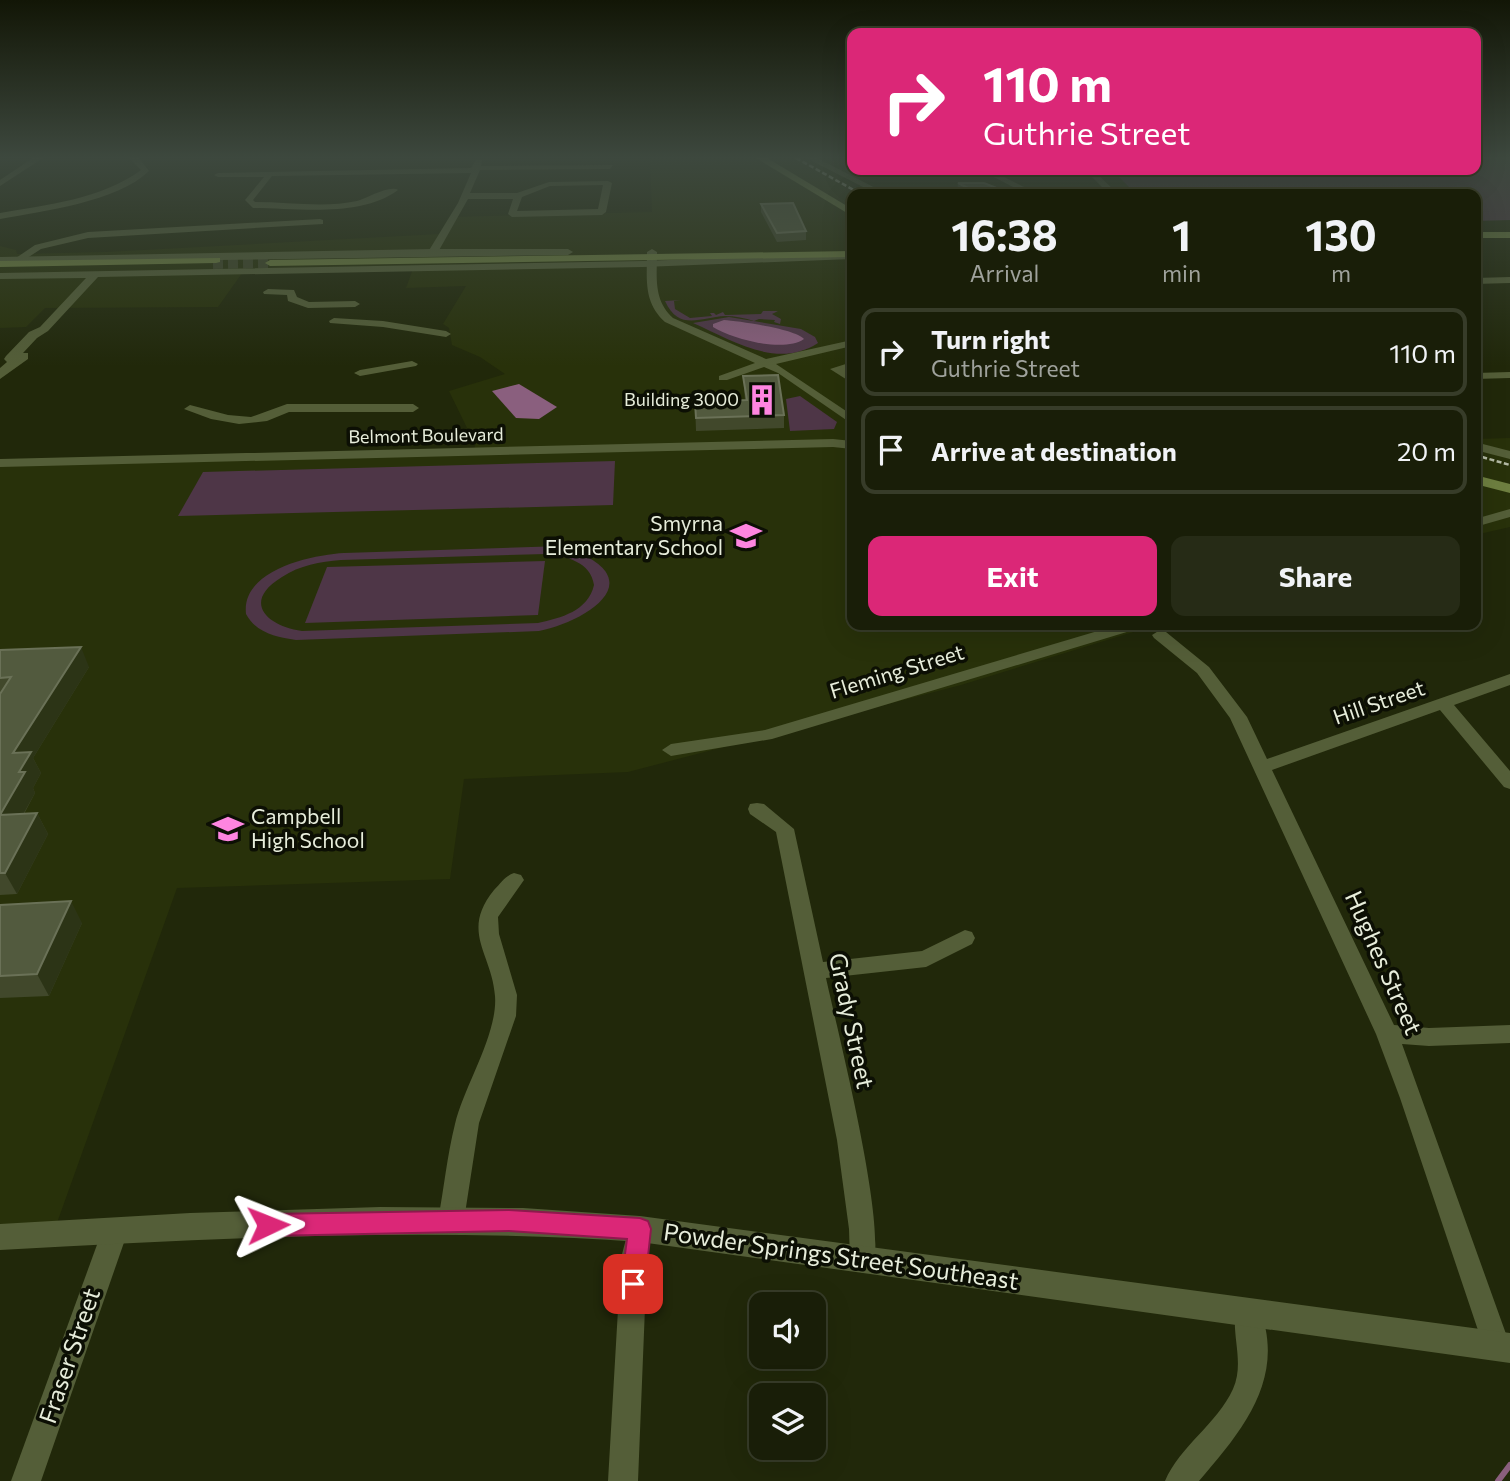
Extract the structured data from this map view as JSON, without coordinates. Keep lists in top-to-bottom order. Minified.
{"streets":{"street":["Belmont Boulevard","Fleming Street","Hill Street","Hughes Street","Grady Street","Powder Springs Street Southeast","Fraser Street"]},"crossings":[["Hill Street","Hughes Street"],["Hughes Street","Powder Springs Street Southeast"],["Grady Street","Powder Springs Street Southeast"],["Powder Springs Street Southeast","Fraser Street"]],"places":{"building":["Building 3000"],"school or university":["Smyrna Elementary School","Campbell High School"]},"page":{"turn":["110 m","Guthrie Street"],"eta":["16:38","Arrival","1","min","130","m"],"list":[{"name":"Turn right","note":"Guthrie Street","value":"110 m"},{"name":"Arrive at destination","value":"20 m"}],"buttons":["Exit","Share"]}}
